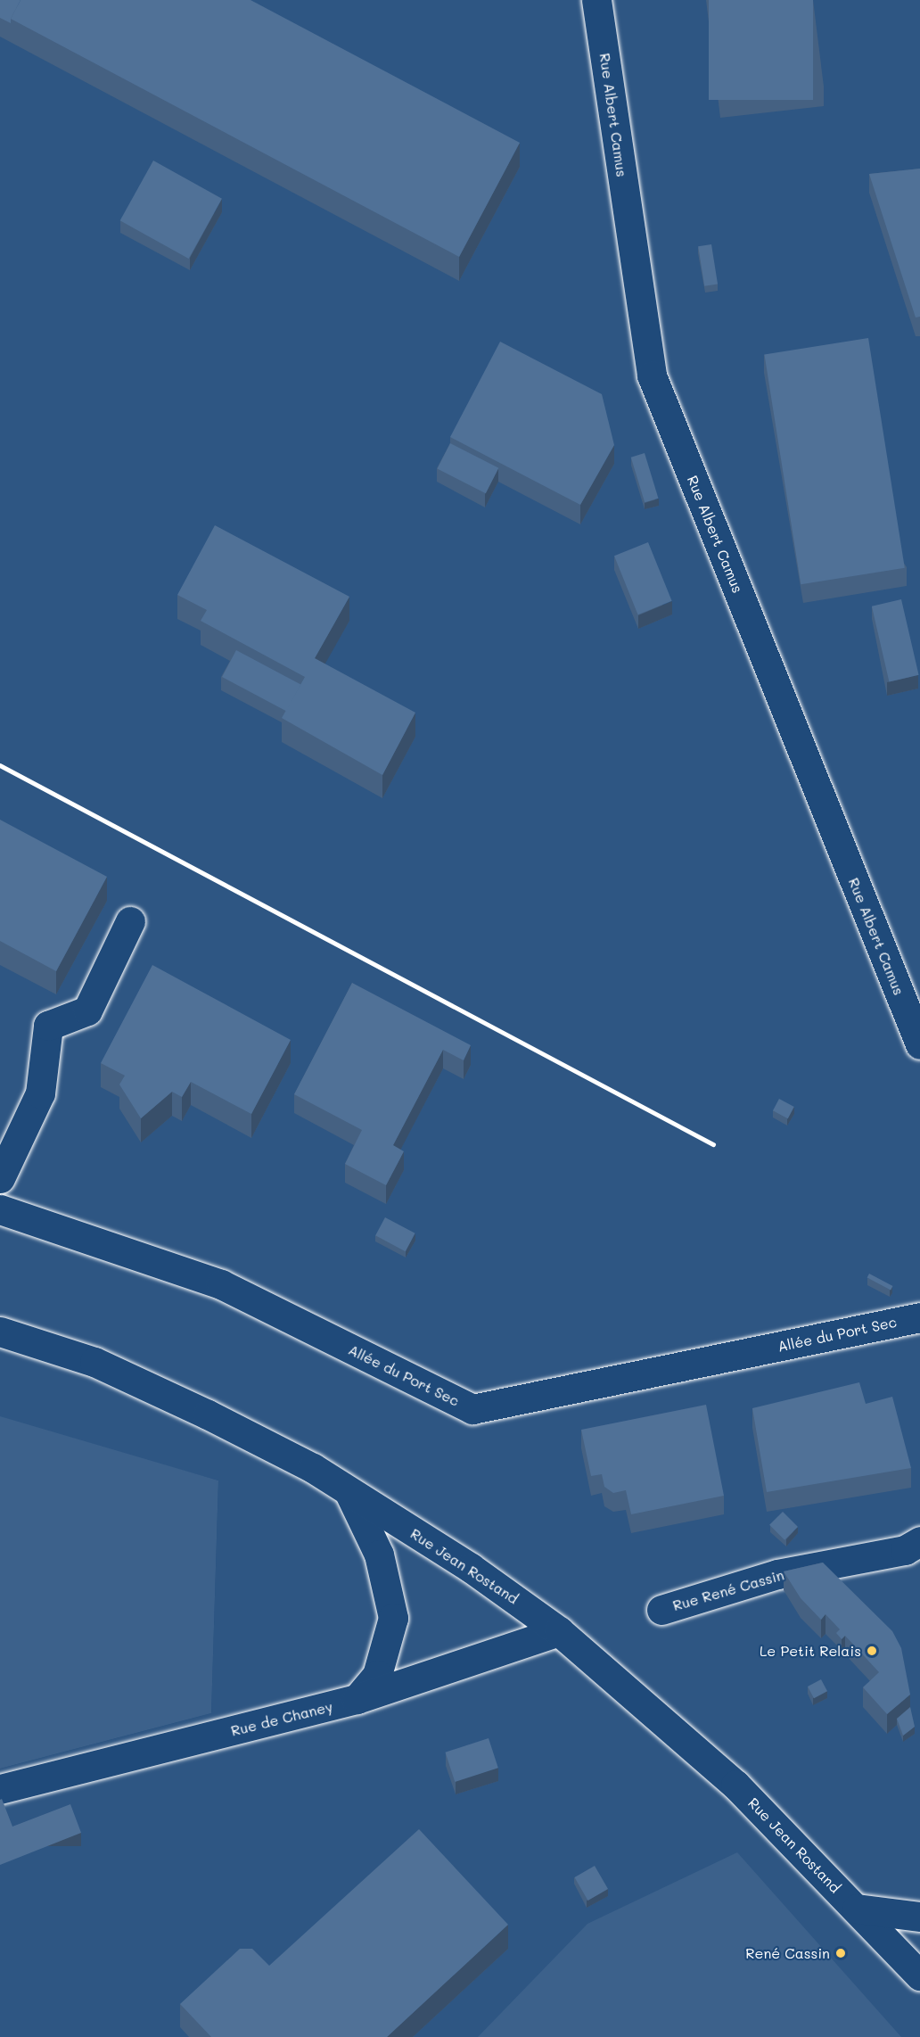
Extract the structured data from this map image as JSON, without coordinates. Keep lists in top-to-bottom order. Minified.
{"streets":{"street":["Rue Albert Camus","Allée du Port Sec","Rue Jean Rostand","Rue René Cassin","Rue de Chaney"]},"crossings":[["Rue Jean Rostand","Rue de Chaney"]],"places":["Le Petit Relais","René Cassin"]}
